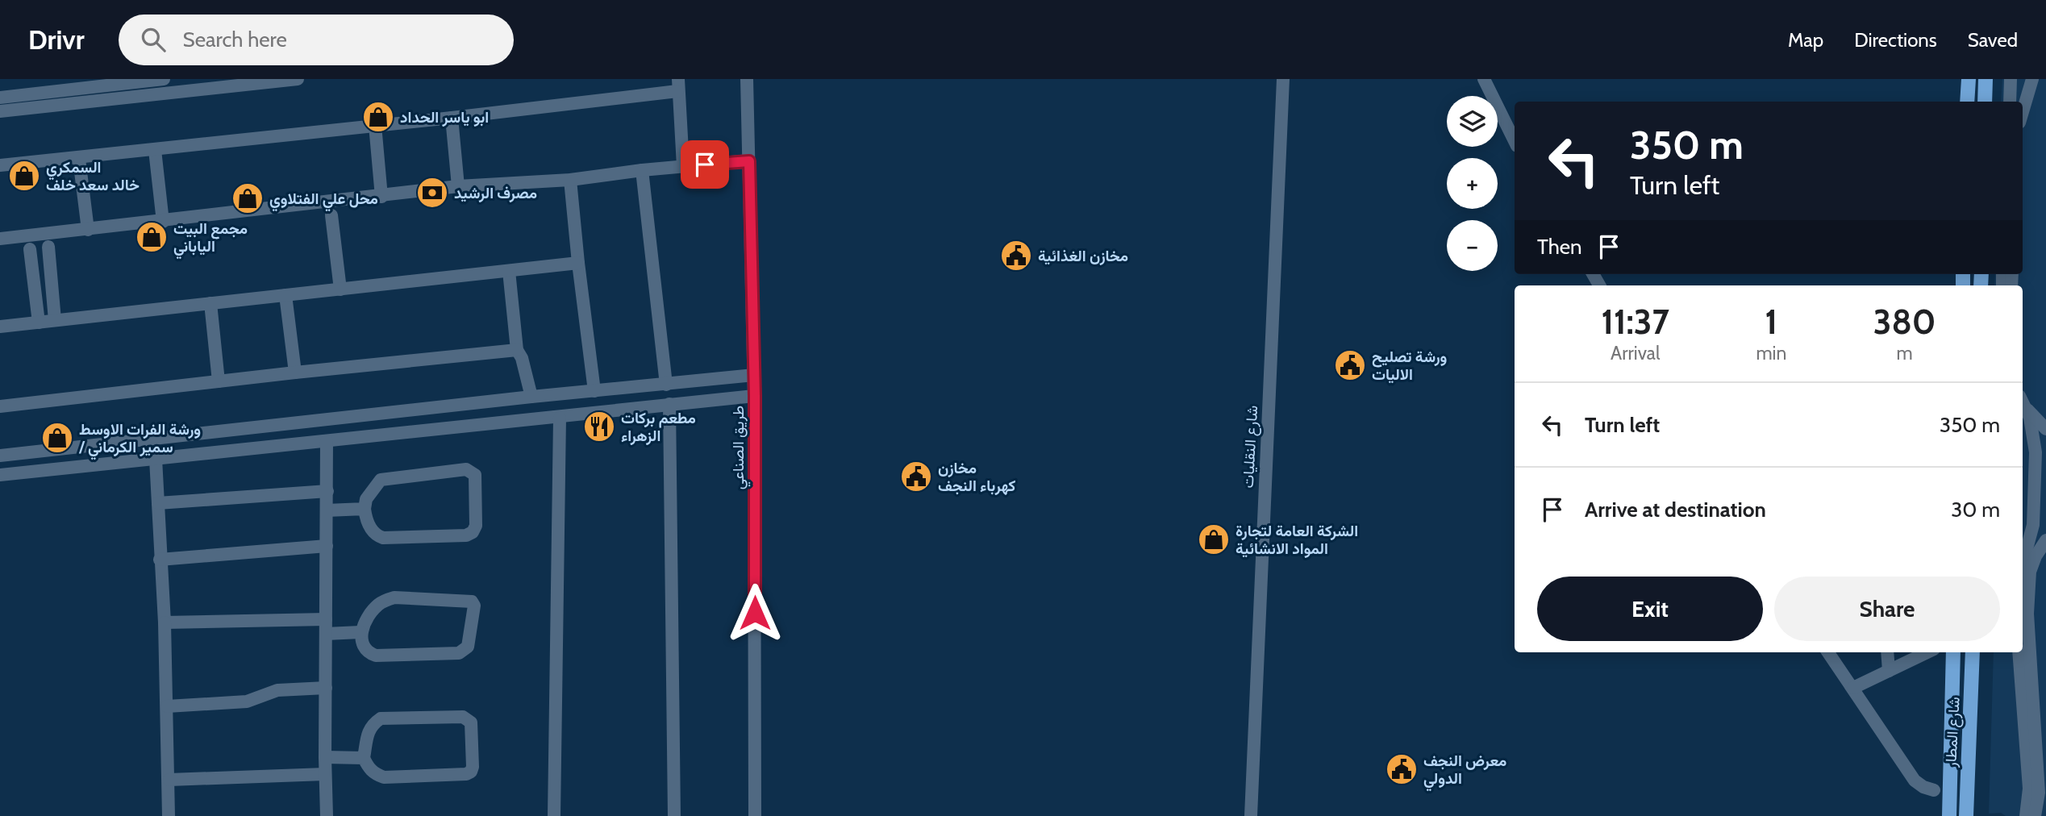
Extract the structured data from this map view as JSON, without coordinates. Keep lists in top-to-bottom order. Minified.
{"streets":{"main road":["شارع المطار"],"street":["شارع النقليات","طريق الصناعي"]},"places":{"shop":["ابو ياسر الحداد","السمكري خالد سعد خلف","محل علي الفتلاوي","مجمع البيت الياباني","ورشة الفرات الاوسط / سمير الكرماني","الشركة العامة لتجارة المواد الانشائية"],"bank":["مصرف الرشيد"],"public building":["مخازن الغذائية","ورشة تصليح الاليات","مخازن كهرباء النجف","معرض النجف الدولي"],"restaurant":["مطعم بركات الزهراء"]},"page":{"header":"Drivr","search":"Search here","nav":["Map","Directions","Saved"],"map_buttons":["+","−"],"turn":["350 m","Turn left"],"then":"Then","eta":["11:37","Arrival","1","min","380","m"],"list":[{"name":"Turn left","value":"350 m"},{"name":"Arrive at destination","value":"30 m"}],"buttons":["Exit","Share"]}}
